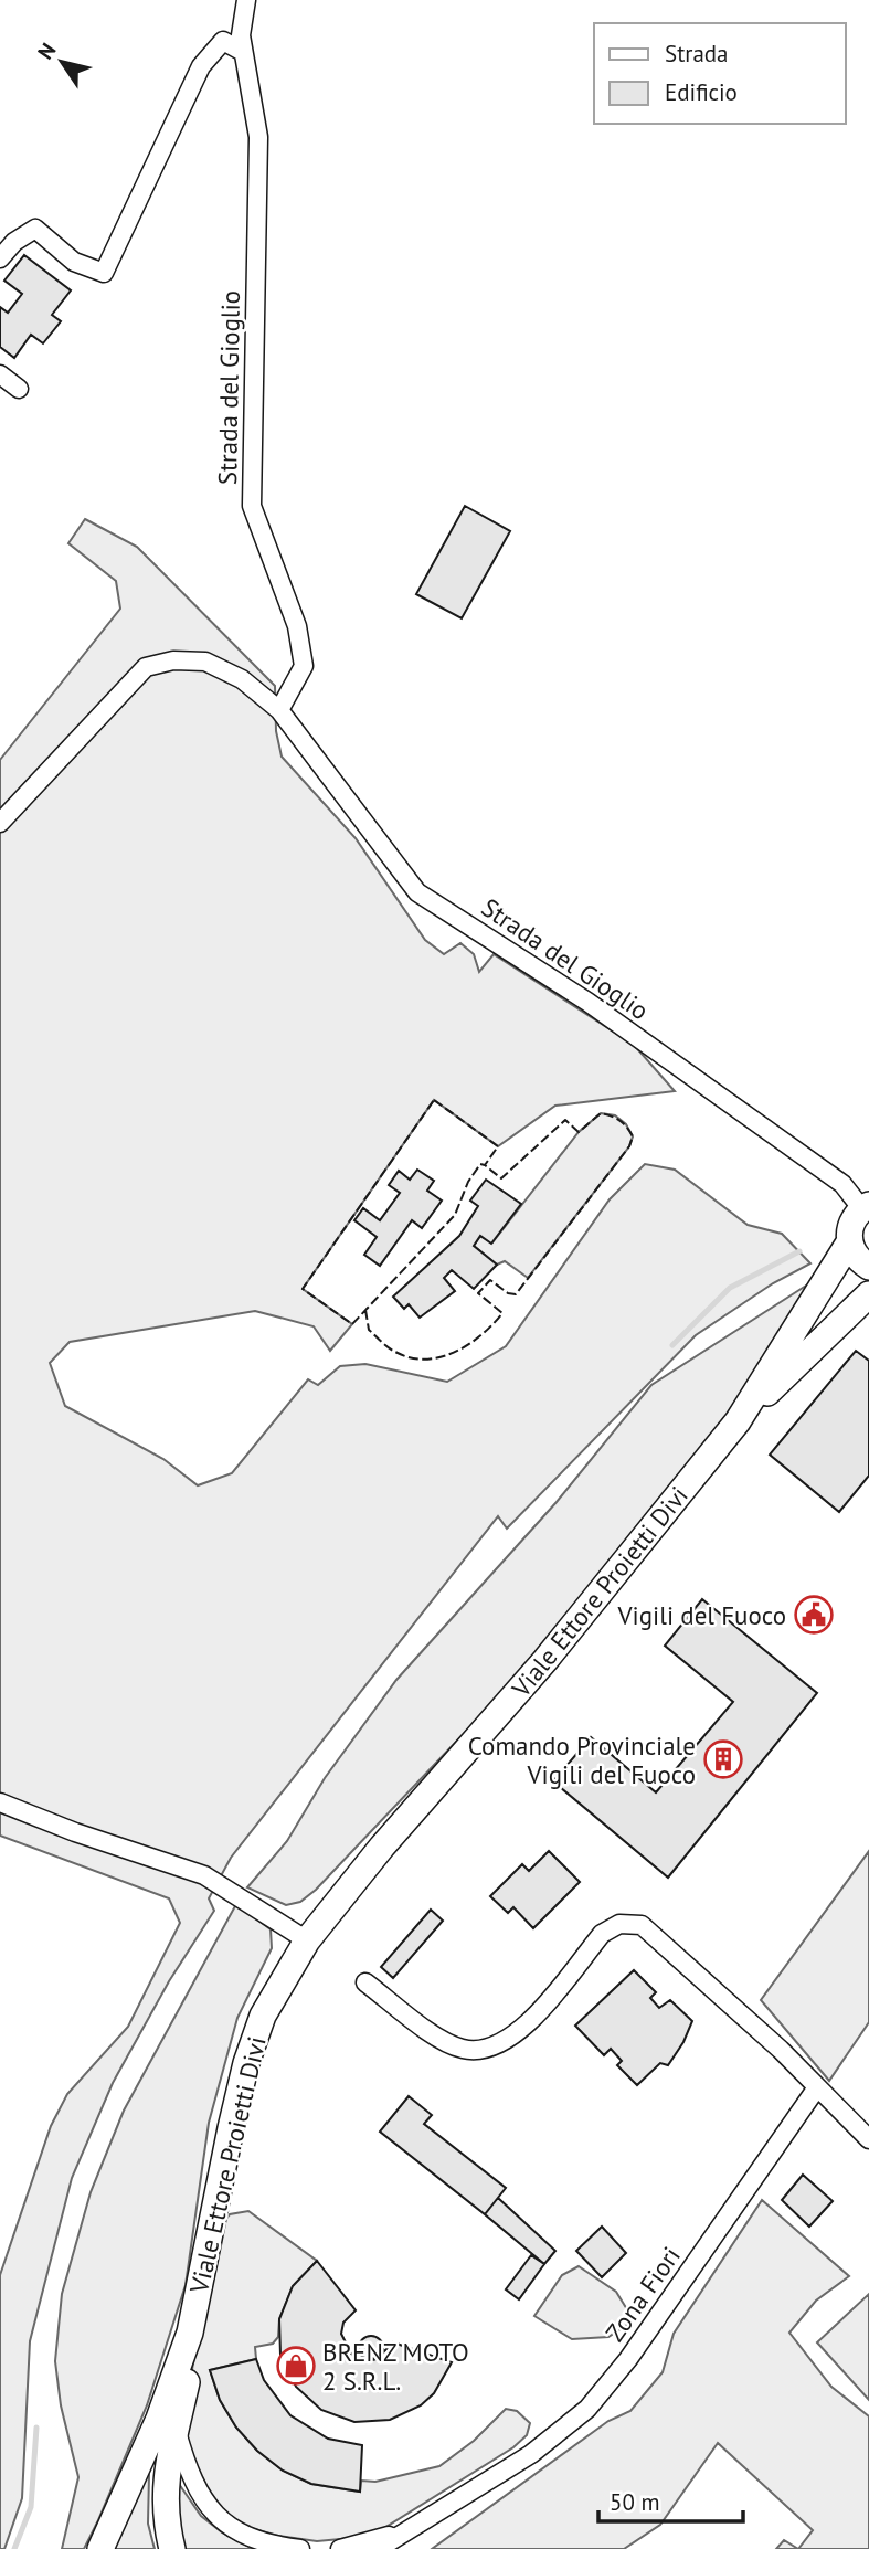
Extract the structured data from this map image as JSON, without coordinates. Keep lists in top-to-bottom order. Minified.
{"streets":{"main road":["Viale Ettore Proietti Divi"],"street":["Strada del Gioglio","Zona Fiori"]},"crossings":[["Strada del Gioglio","Viale Ettore Proietti Divi"]],"places":{"public building":["Vigili del Fuoco"],"building":["Comando Provinciale Vigili del Fuoco"],"shop":["BRENZ MOTO 2 S.R.L."]},"legend":["Strada","Edificio"],"scale_bar":"50 m","north":"top left"}
